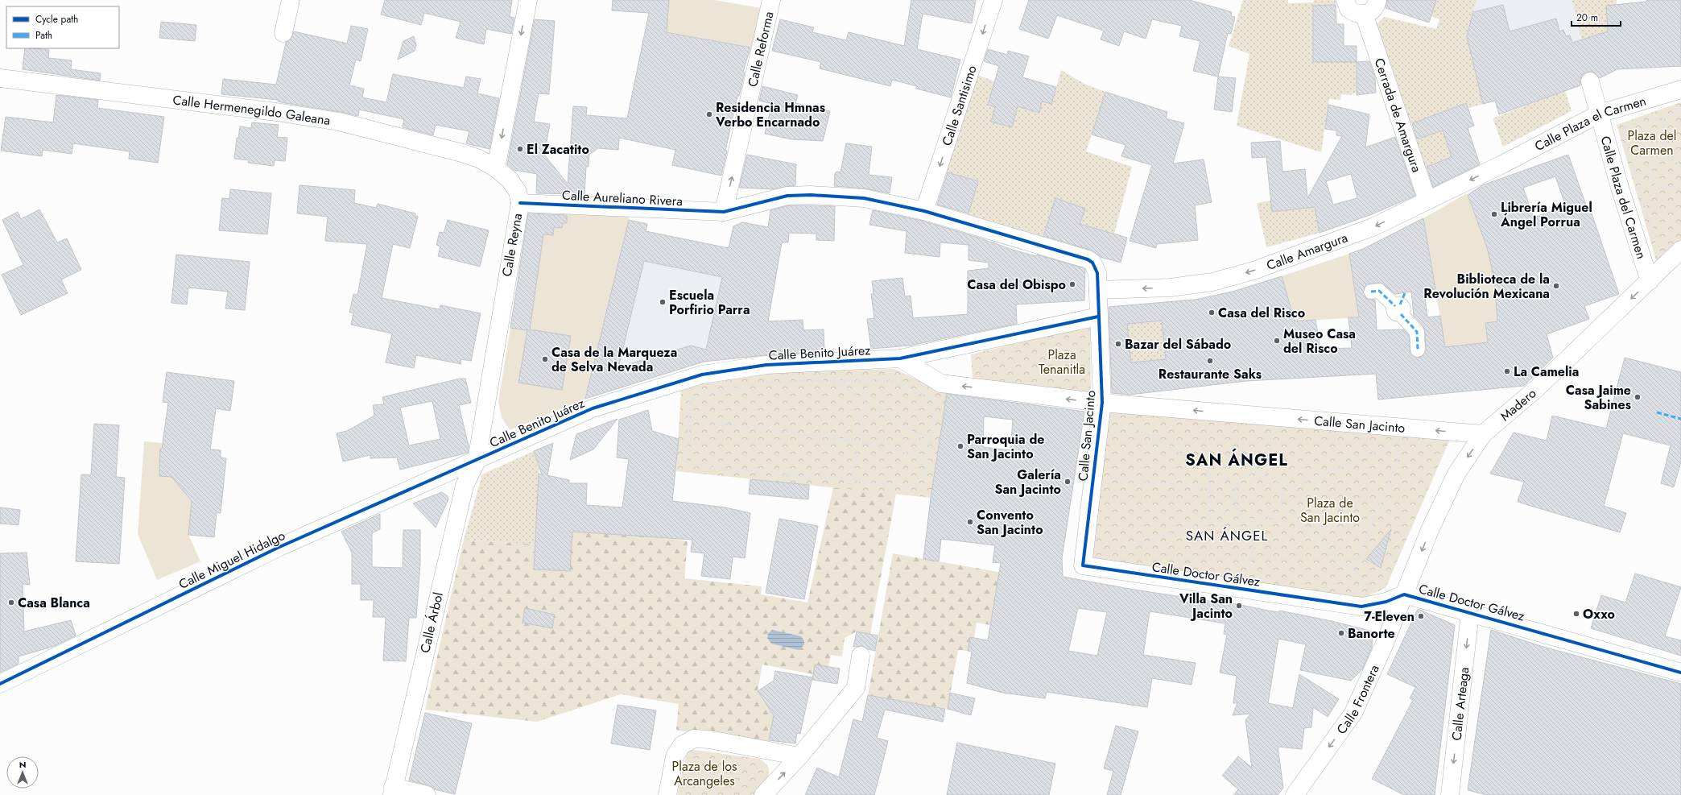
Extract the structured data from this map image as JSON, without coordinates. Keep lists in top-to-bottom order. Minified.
{"streets":{"street":["Calle Reforma","Calle Santisimo","Calle Hermenegildo Galeana","Cerrada de Amargura","Calle Plaza el Carmen","Calle Plaza del Carmen","Calle Aureliano Rivera","Calle Reyna","Calle Amargura","Calle Benito Juárez","Madero","Calle San Jacinto","Calle Miguel Hidalgo","Calle Doctor Gálvez","Calle Árbol","Calle Frontera","Calle Arteaga"]},"crossings":[["Calle Reforma","Calle Aureliano Rivera"],["Calle Santisimo","Calle Aureliano Rivera"],["Calle Santisimo","Calle San Jacinto"],["Calle Hermenegildo Galeana","Calle Reyna"],["Cerrada de Amargura","Calle Amargura"],["Calle Plaza el Carmen","Calle Plaza del Carmen"],["Calle Plaza el Carmen","Calle Amargura"],["Calle Plaza del Carmen","Madero"],["Calle Aureliano Rivera","Calle Reyna"],["Calle Aureliano Rivera","Calle San Jacinto"],["Calle Reyna","Calle Benito Juárez"],["Calle Reyna","Calle Miguel Hidalgo"],["Calle Reyna","Calle Árbol"],["Calle Amargura","Calle San Jacinto"],["Calle Benito Juárez","Calle San Jacinto"],["Calle Benito Juárez","Calle Miguel Hidalgo"],["Calle Benito Juárez","Calle Árbol"],["Madero","Calle San Jacinto"],["Madero","Calle Doctor Gálvez"],["Madero","Calle Frontera"],["Calle San Jacinto","Calle Doctor Gálvez"],["Calle Miguel Hidalgo","Calle Árbol"],["Calle Doctor Gálvez","Calle Frontera"],["Calle Doctor Gálvez","Calle Arteaga"]],"one_way":["Calle Reforma","Calle Santisimo","Calle Amargura","Madero","Calle San Jacinto","Calle Frontera","Calle Arteaga"],"districts":["SAN ÁNGEL","SAN ÁNGEL"],"parks":["Plaza del Carmen","Plaza Tenanitla","Plaza de San Jacinto","Plaza de los Arcangeles"],"places":["Residencia Hmnas Verbo Encarnado","El Zacatito","Librería Miguel Ángel Porrua","Casa del Obispo","Biblioteca de la Revolución Mexicana","Escuela Porfirio Parra","Casa del Risco","Museo Casa del Risco","Bazar del Sábado","Casa de la Marqueza de Selva Nevada","Restaurante Saks","La Camelia","Casa Jaime Sabines","Parroquia de San Jacinto","Galería San Jacinto","Convento San Jacinto","Casa Blanca","Villa San Jacinto","Oxxo","7-Eleven","Banorte"],"legend":["Cycle path","Path"],"scale_bar":"20 m","north":"top"}
